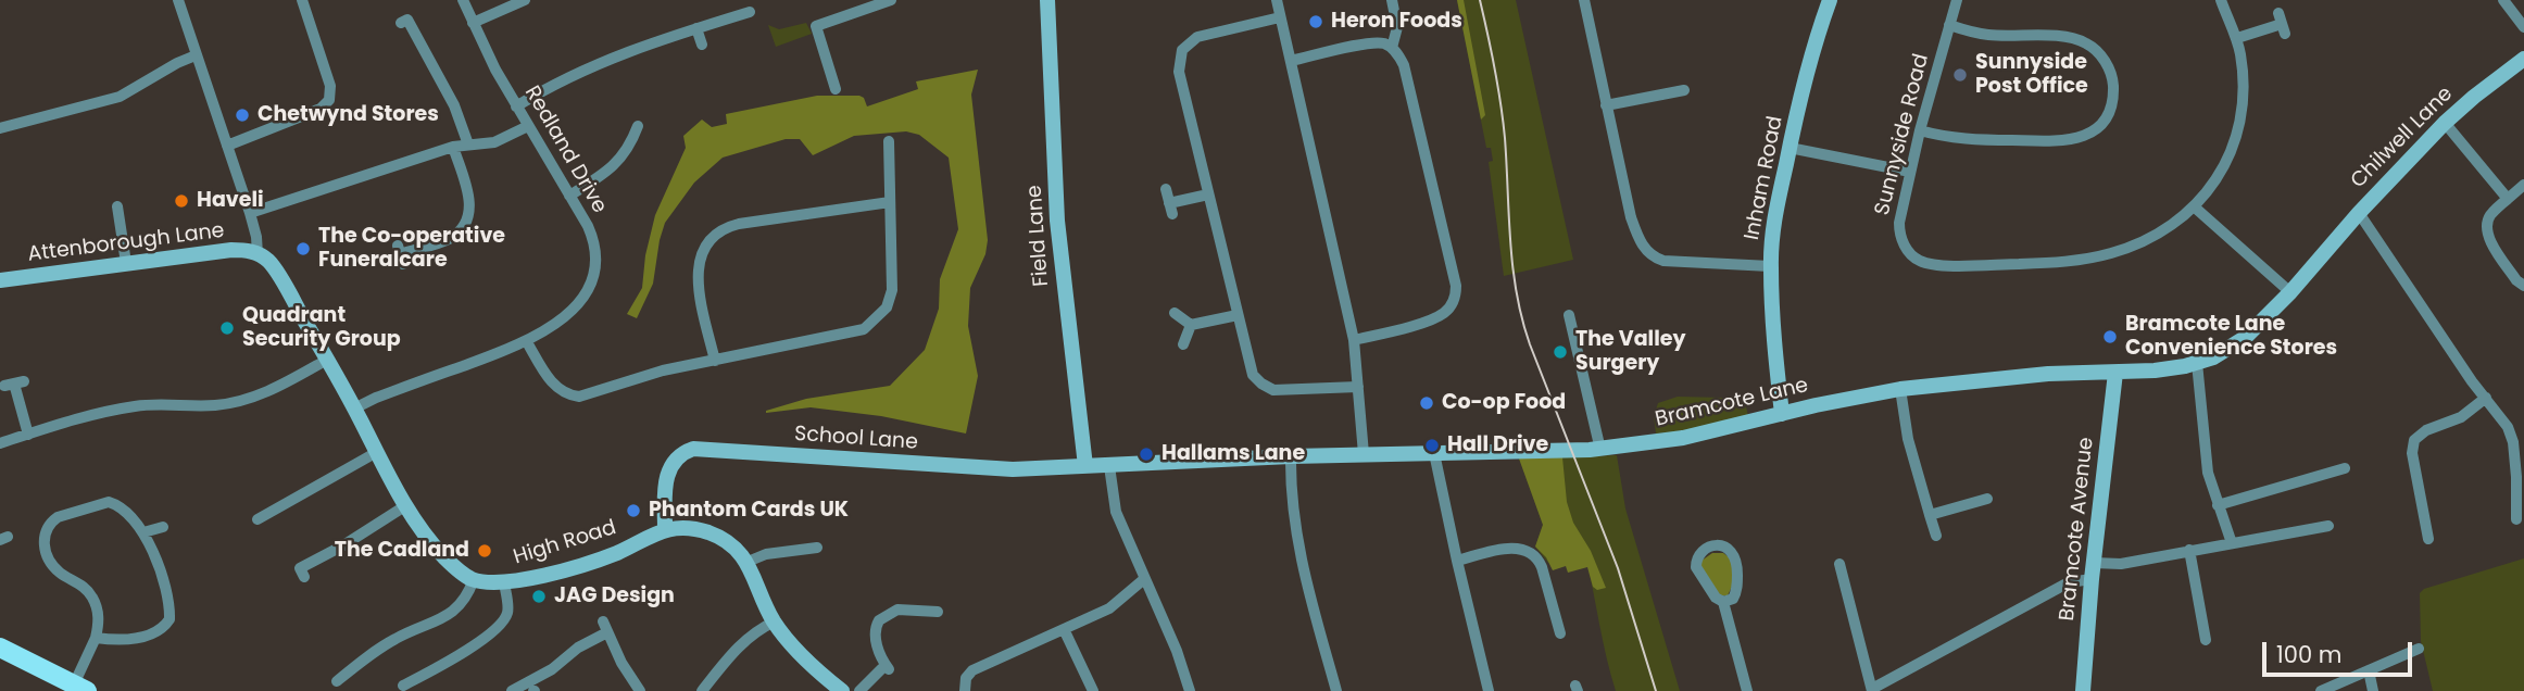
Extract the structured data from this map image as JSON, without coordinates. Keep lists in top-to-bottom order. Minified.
{"streets":{"street":["Sunnyside Road","Chilwell Lane","Redland Drive","Inham Road","Field Lane","Attenborough Lane","Bramcote Lane","School Lane","Bramcote Avenue","High Road"]},"crossings":[["Chilwell Lane","Bramcote Lane"],["Inham Road","Bramcote Lane"],["Field Lane","School Lane"],["Bramcote Lane","School Lane"],["Bramcote Lane","Bramcote Avenue"],["School Lane","High Road"]],"places":["Heron Foods","Sunnyside Post Office","Chetwynd Stores","Haveli","The Co-operative Funeralcare","Quadrant Security Group","Bramcote Lane Convenience Stores","The Valley Surgery","Co-op Food","Hall Drive","Hallams Lane","Phantom Cards UK","The Cadland","JAG Design"],"scale_bar":"100 m"}
